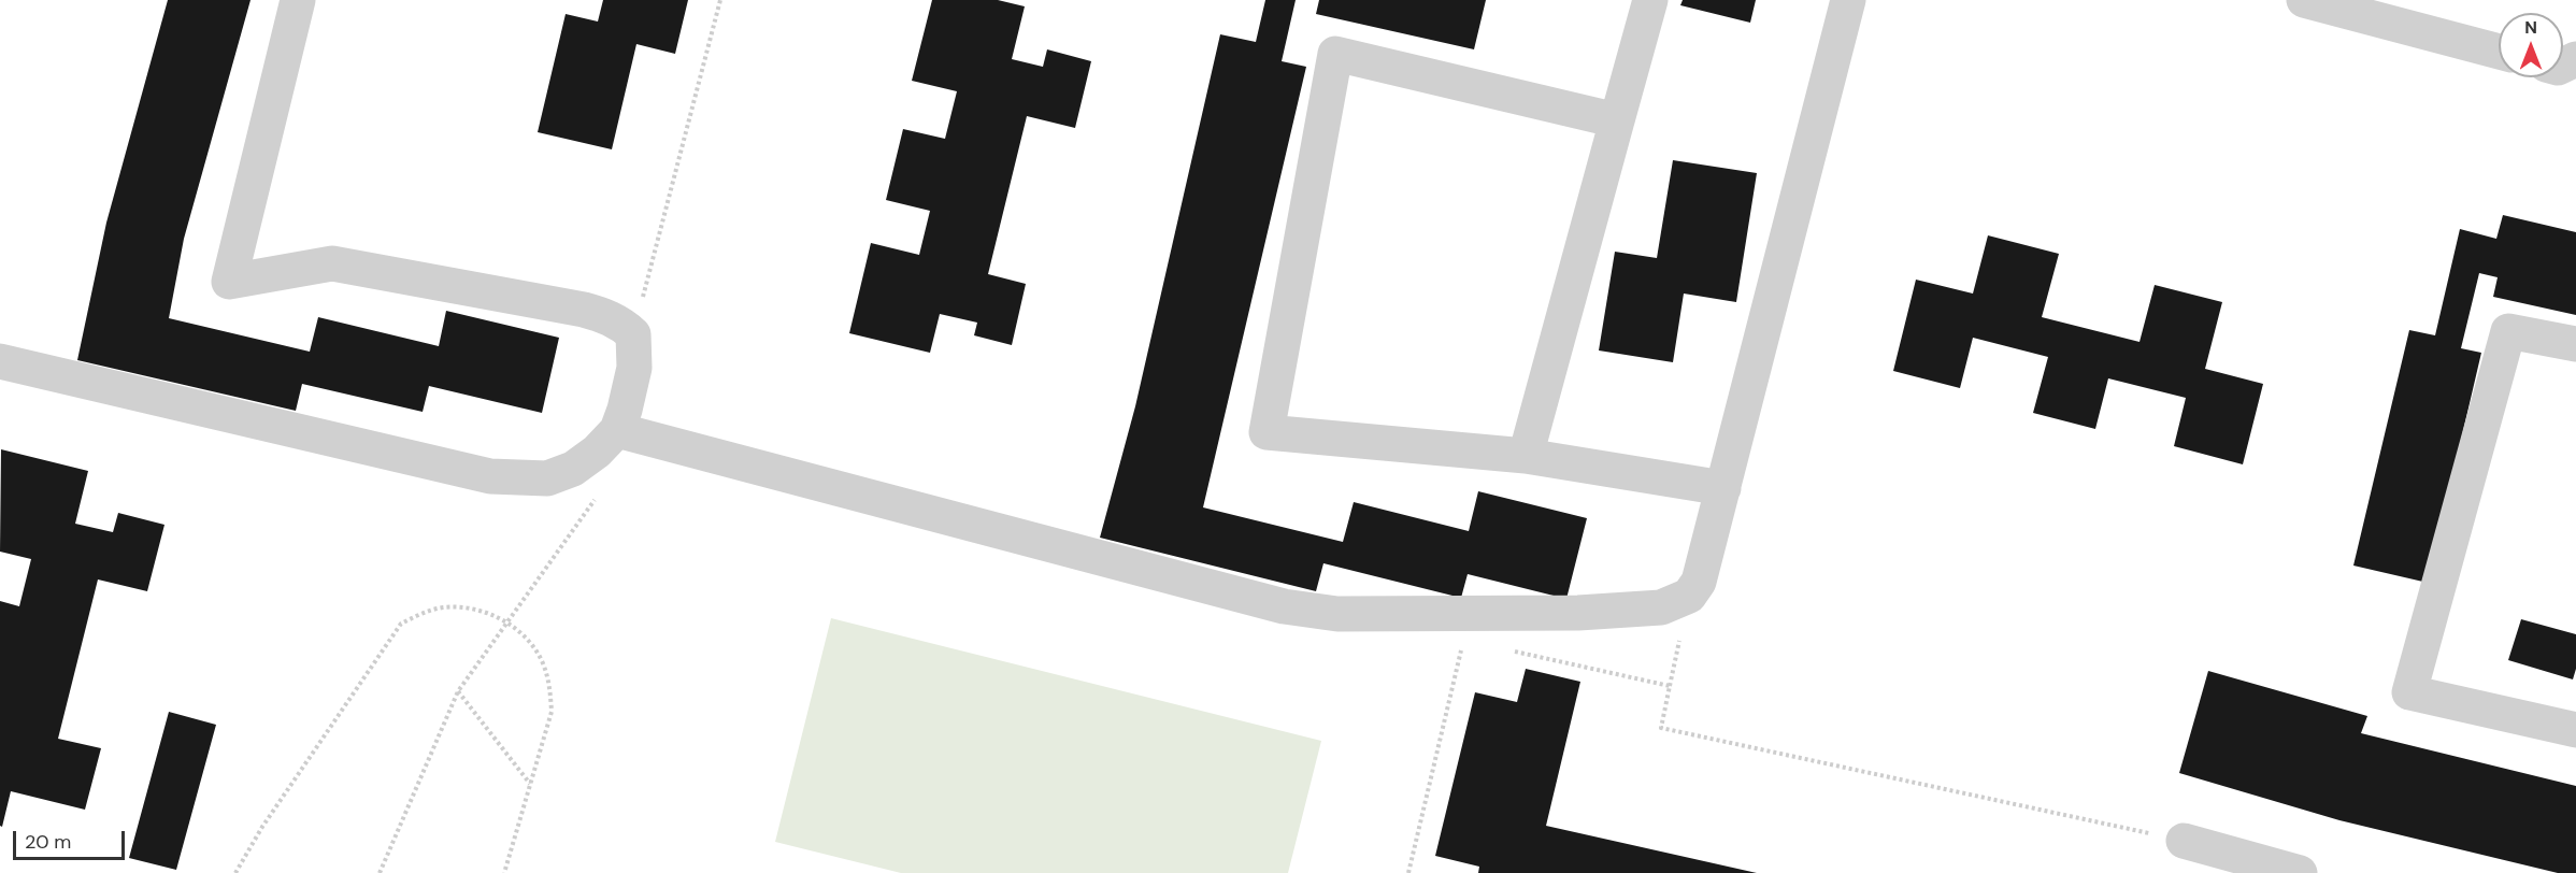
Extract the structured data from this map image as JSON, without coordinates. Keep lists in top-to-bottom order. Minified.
{"scale_bar":"20 m","north":"top"}
